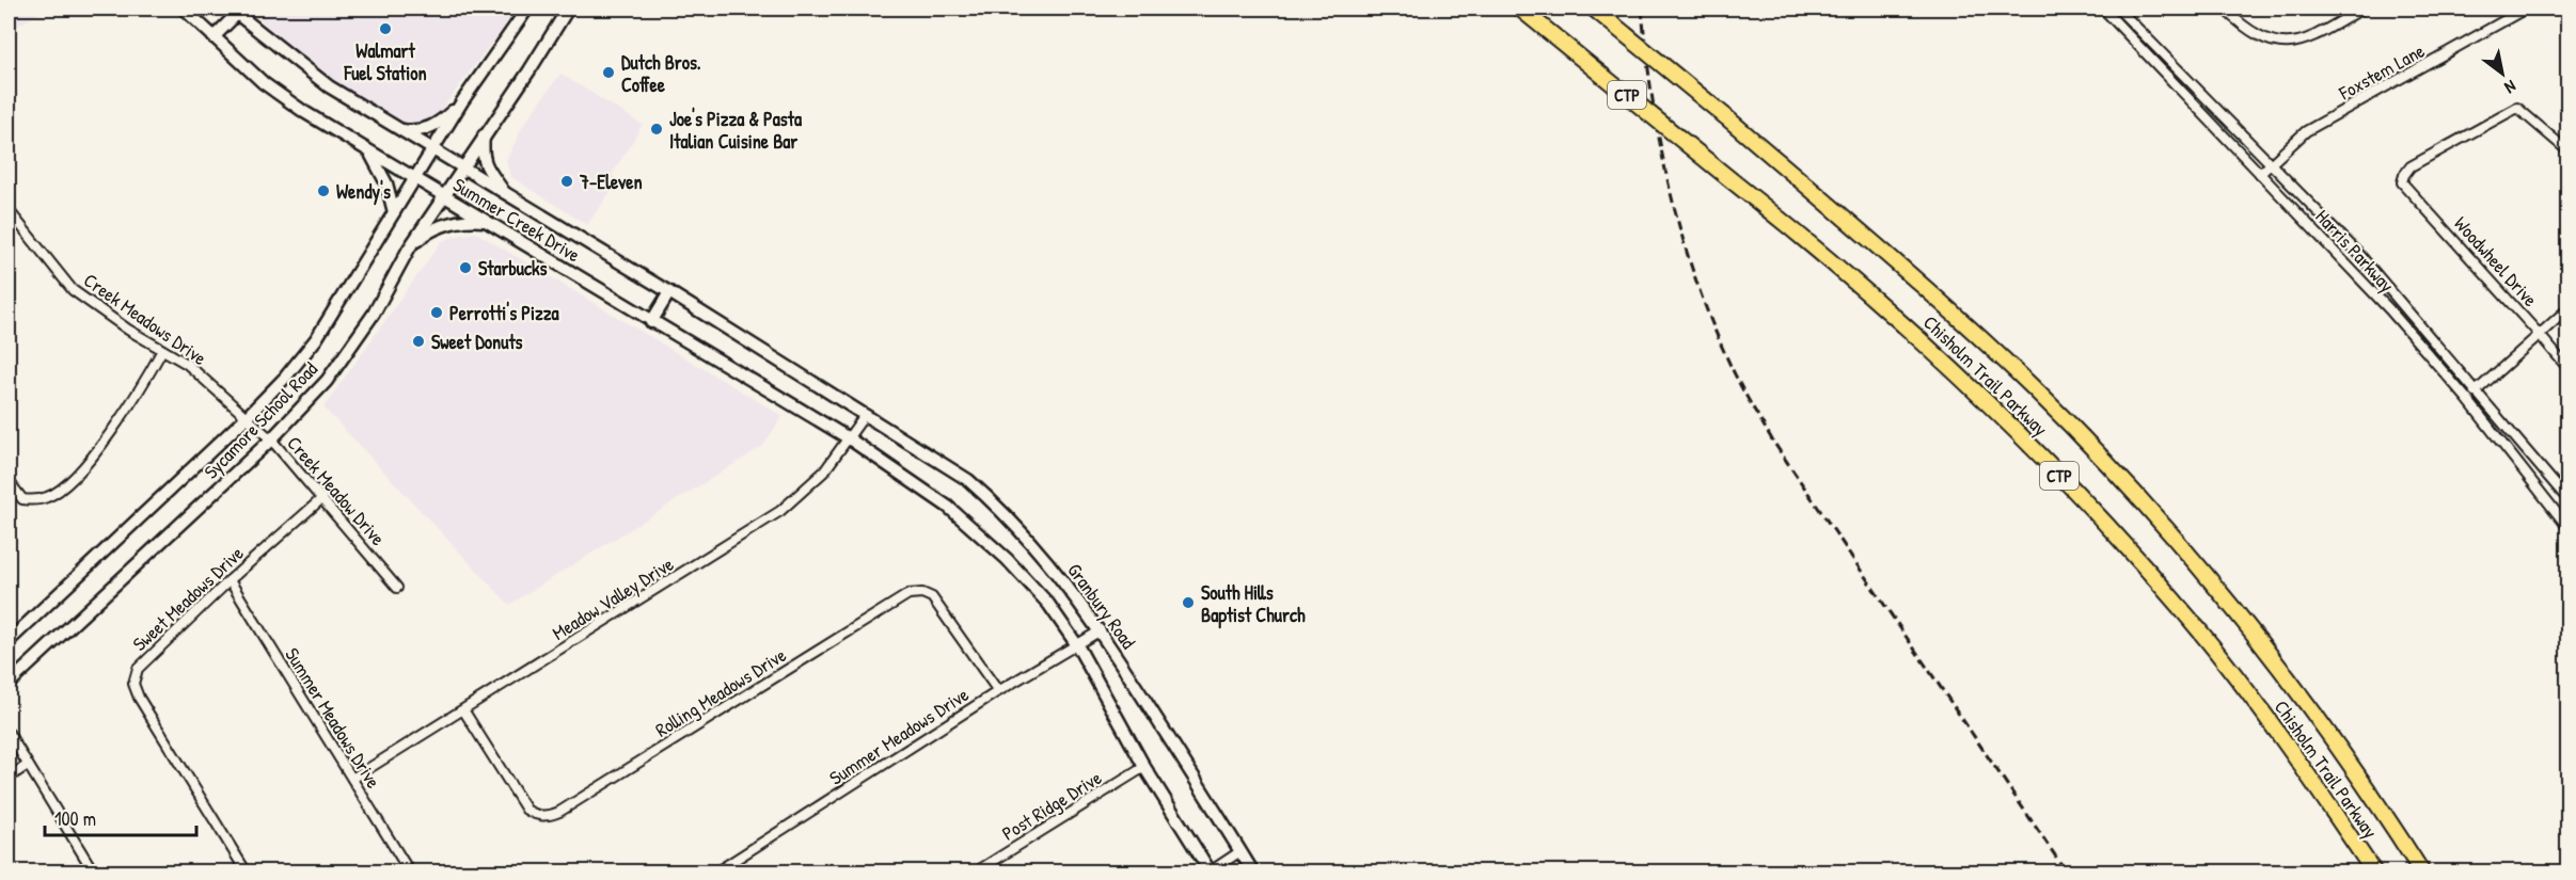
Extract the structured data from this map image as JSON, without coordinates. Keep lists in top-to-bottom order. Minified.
{"streets":{"highway":["CTP","Chisholm Trail Parkway"],"main road":["Summer Creek Drive","Sycamore School Road","Granbury Road"],"street":["Foxstem Lane","Harris Parkway","Woodwheel Drive","Creek Meadows Drive","Creek Meadow Drive","Sweet Meadows Drive","Meadow Valley Drive","Rolling Meadows Drive","Summer Meadows Drive","Post Ridge Drive"]},"crossings":[["Foxstem Lane","Harris Parkway"],["Summer Creek Drive","Sycamore School Road"],["Summer Creek Drive","Meadow Valley Drive"],["Summer Creek Drive","Granbury Road"],["Creek Meadows Drive","Sycamore School Road"],["Creek Meadows Drive","Creek Meadow Drive"],["Sycamore School Road","Creek Meadow Drive"],["Creek Meadow Drive","Sweet Meadows Drive"],["Sweet Meadows Drive","Summer Meadows Drive"],["Meadow Valley Drive","Granbury Road"],["Meadow Valley Drive","Rolling Meadows Drive"],["Meadow Valley Drive","Summer Meadows Drive"],["Granbury Road","Summer Meadows Drive"],["Rolling Meadows Drive","Summer Meadows Drive"]],"places":["Walmart Fuel Station","Dutch Bros. Coffee","Joe's Pizza & Pasta Italian Cuisine Bar","7-Eleven","Wendy's","Starbucks","Perrotti's Pizza","Sweet Donuts","South Hills Baptist Church"],"scale_bar":"100 m","north":"bottom right"}
